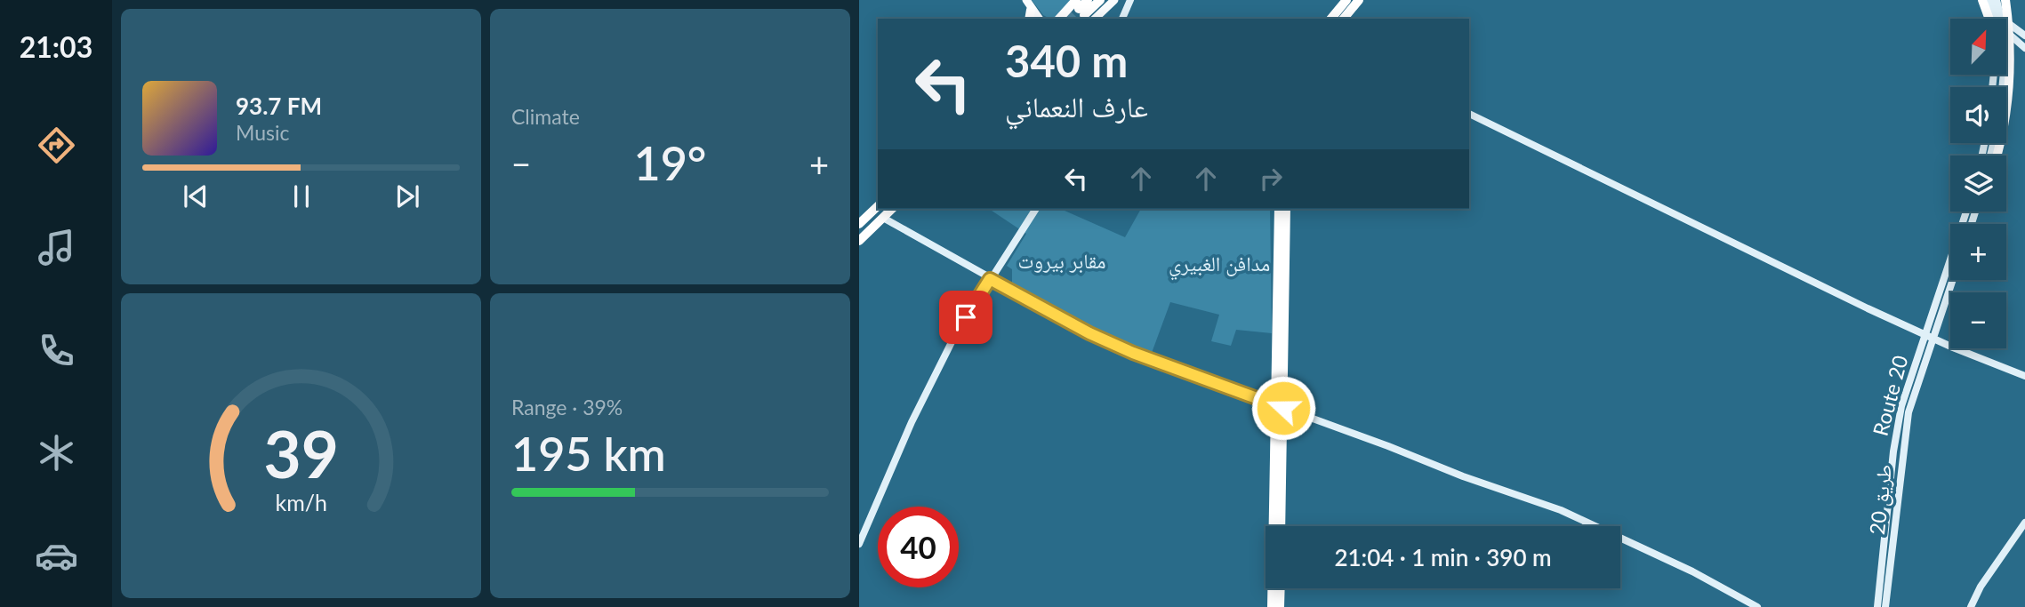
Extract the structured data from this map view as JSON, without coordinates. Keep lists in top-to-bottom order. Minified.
{"streets":{"street":["Route 20","طريق 20"]},"parks":["مقابر بيروت","مدافن الغبيري"],"north":"top right","page":{"tabs":"21:03","tile":["Climate",["Range · 39%","195 km"]],"map_buttons":["+","−"],"turn":["340 m","عارف النعماني"],"song":["93.7 FM","Music"],"heat":["−","19°","+"],"limit":"40","trip":"21:04 · 1 min · 390 m","gauge":["39","km/h"]}}
